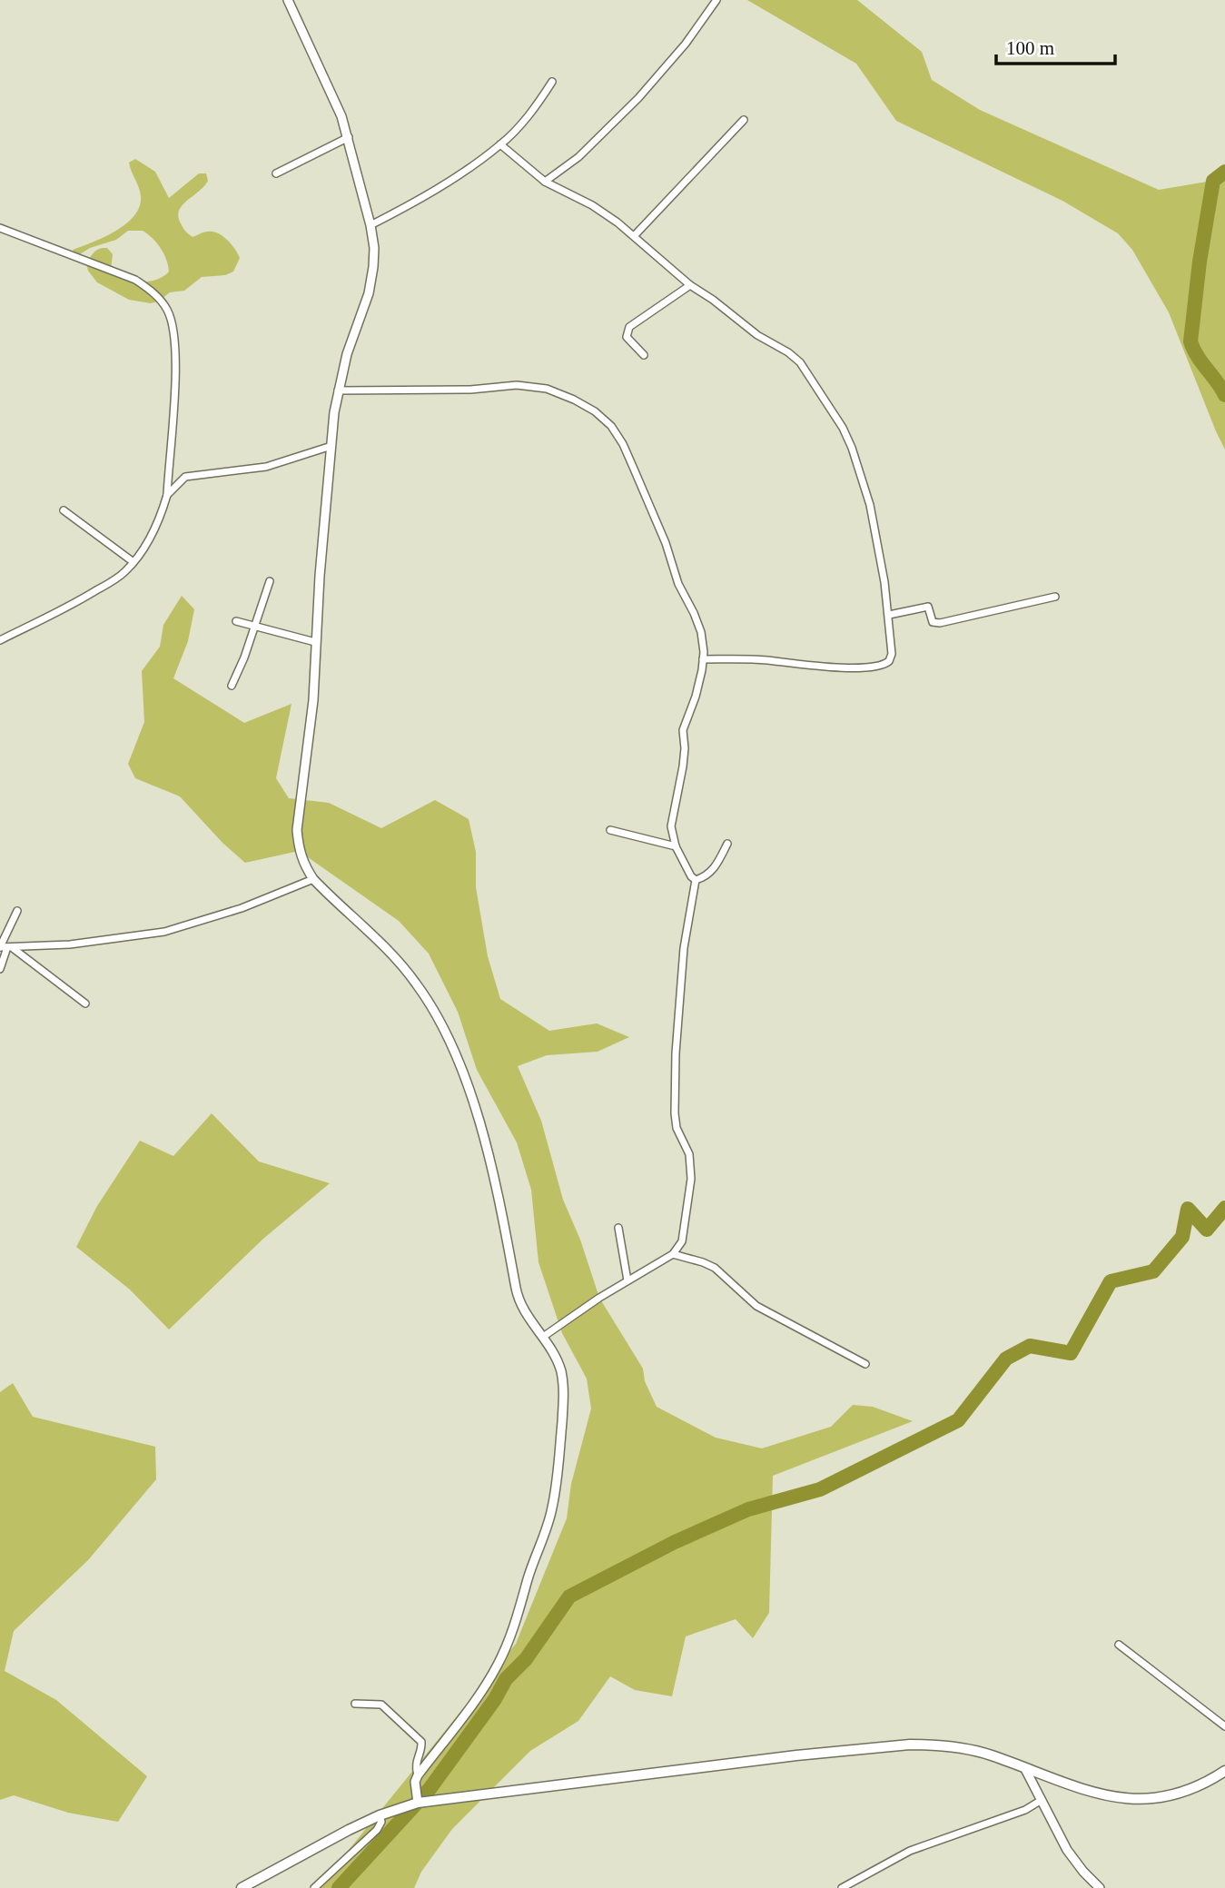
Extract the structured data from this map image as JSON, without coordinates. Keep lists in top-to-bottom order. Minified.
{"scale_bar":"100 m"}
